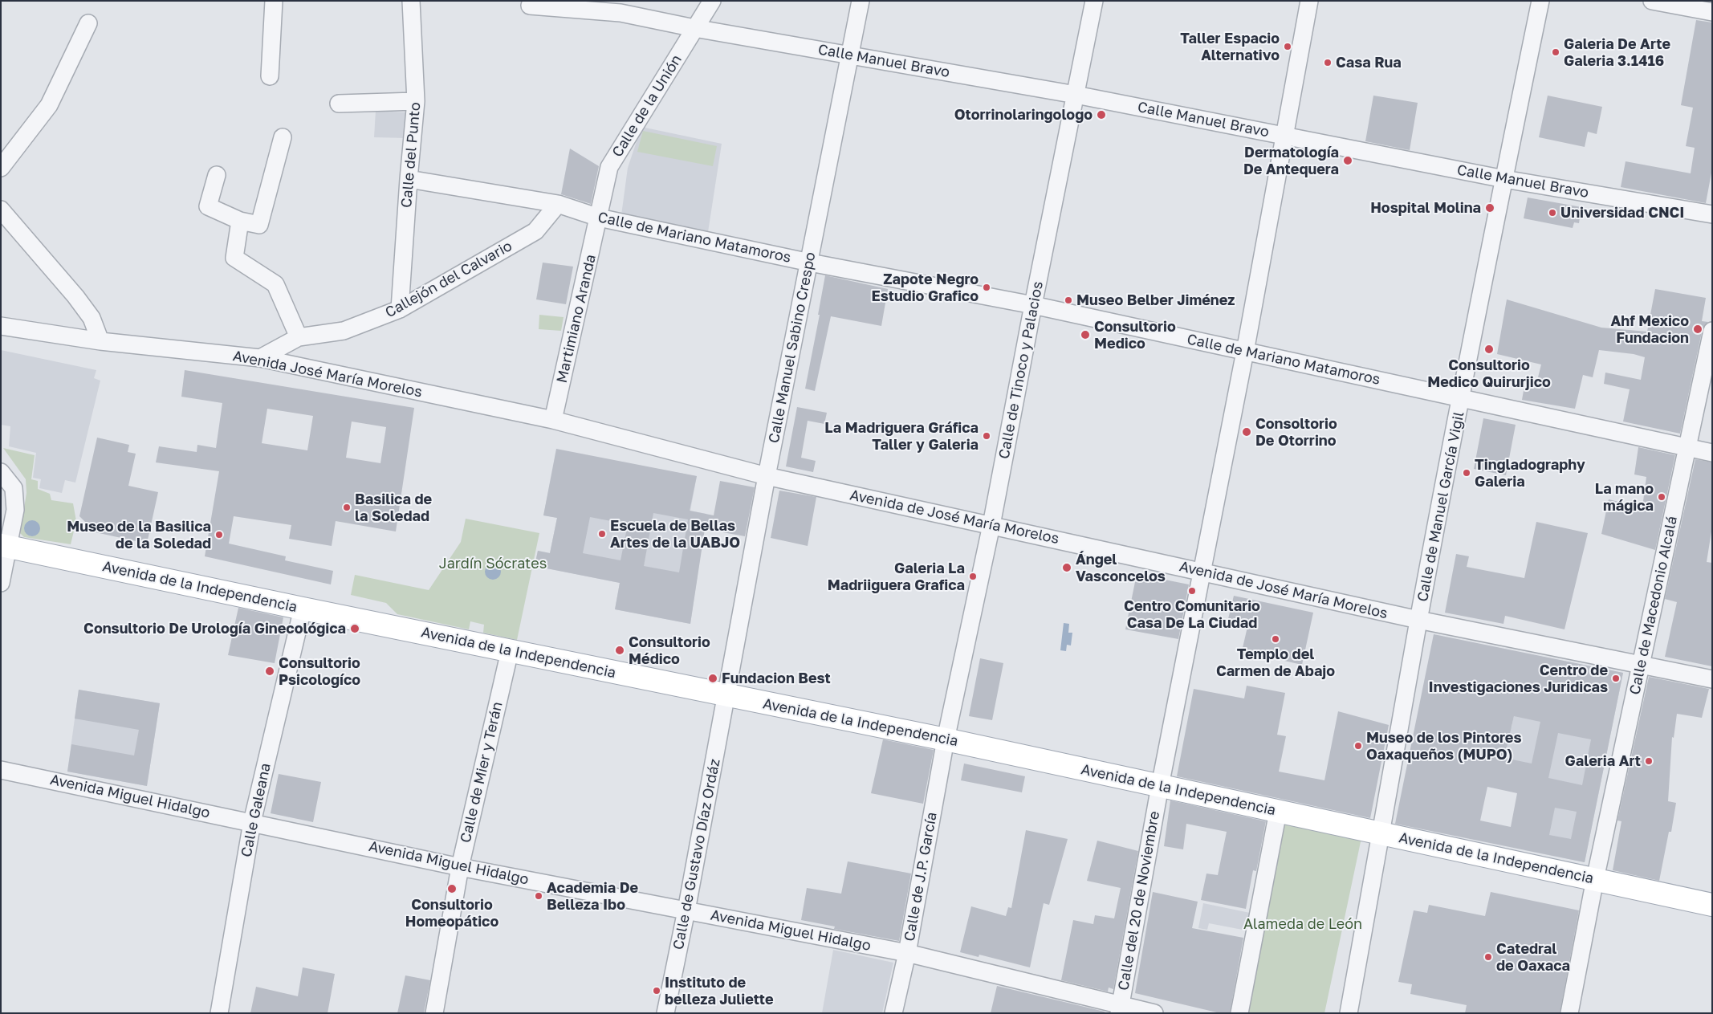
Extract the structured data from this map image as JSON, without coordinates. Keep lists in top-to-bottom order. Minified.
{"streets":{"main road":["Avenida de la Independencia"],"street":["Calle Manuel Bravo","Calle de la Unión","Calle del Punto","Calle de Mariano Matamoros","Callejón del Calvario","Martimiano Aranda","Calle Manuel Sabino Crespo","Calle de Tinoco y Palacios","Avenida José María Morelos","Calle de Manuel García Vigil","Avenida de José María Morelos","Calle de Macedonio Alcalá","Calle de Mier y Terán","Avenida Miguel Hidalgo","Calle Galeana","Calle de Gustavo Díaz Ordáz","Calle de J.P. García","Calle del 20 de Noviembre"]},"crossings":[["Calle Manuel Bravo","Calle de la Unión"],["Calle Manuel Bravo","Calle Manuel Sabino Crespo"],["Calle Manuel Bravo","Calle de Tinoco y Palacios"],["Calle Manuel Bravo","Calle de Manuel García Vigil"],["Calle Manuel Bravo","Calle del 20 de Noviembre"],["Calle de la Unión","Calle de Mariano Matamoros"],["Calle de la Unión","Martimiano Aranda"],["Calle del Punto","Calle de Mariano Matamoros"],["Calle del Punto","Callejón del Calvario"],["Calle de Mariano Matamoros","Callejón del Calvario"],["Calle de Mariano Matamoros","Martimiano Aranda"],["Calle de Mariano Matamoros","Calle Manuel Sabino Crespo"],["Calle de Mariano Matamoros","Calle de Tinoco y Palacios"],["Calle de Mariano Matamoros","Calle de Manuel García Vigil"],["Calle de Mariano Matamoros","Calle de Macedonio Alcalá"],["Calle de Mariano Matamoros","Calle del 20 de Noviembre"],["Callejón del Calvario","Avenida José María Morelos"],["Martimiano Aranda","Avenida José María Morelos"],["Martimiano Aranda","Avenida de José María Morelos"],["Calle Manuel Sabino Crespo","Avenida de José María Morelos"],["Calle Manuel Sabino Crespo","Avenida de la Independencia"],["Calle Manuel Sabino Crespo","Calle de Gustavo Díaz Ordáz"],["Calle de Tinoco y Palacios","Avenida de José María Morelos"],["Calle de Tinoco y Palacios","Avenida de la Independencia"],["Calle de Tinoco y Palacios","Calle de J.P. García"],["Avenida José María Morelos","Avenida de José María Morelos"],["Calle de Manuel García Vigil","Avenida de José María Morelos"],["Calle de Manuel García Vigil","Avenida de la Independencia"],["Avenida de José María Morelos","Calle de Macedonio Alcalá"],["Avenida de José María Morelos","Calle del 20 de Noviembre"],["Avenida de la Independencia","Calle de Macedonio Alcalá"],["Avenida de la Independencia","Calle de Mier y Terán"],["Avenida de la Independencia","Calle Galeana"],["Avenida de la Independencia","Calle de Gustavo Díaz Ordáz"],["Avenida de la Independencia","Calle de J.P. García"],["Avenida de la Independencia","Calle del 20 de Noviembre"],["Calle de Mier y Terán","Avenida Miguel Hidalgo"],["Avenida Miguel Hidalgo","Calle Galeana"],["Avenida Miguel Hidalgo","Calle de Gustavo Díaz Ordáz"],["Avenida Miguel Hidalgo","Calle de J.P. García"],["Avenida Miguel Hidalgo","Calle del 20 de Noviembre"]],"parks":["Jardín Sócrates","Alameda de León"],"places":["Taller Espacio Alternativo","Galeria De Arte Galeria 3.1416","Casa Rua","Otorrinolaringologo","Dermatología De Antequera","Hospital Molina","Universidad CNCI","Zapote Negro Estudio Grafico","Museo Belber Jiménez","Ahf Mexico Fundacion","Consultorio Medico","Consultorio Medico Quirurjico","Consoltorio De Otorrino","La Madriguera Gráfica Taller y Galeria","Tingladography Galeria","La mano mágica","Basilica de la Soledad","Escuela de Bellas Artes de la UABJO","Museo de la Basilica de la Soledad","Ángel Vasconcelos","Galeria La Madriiguera Grafica","Centro Comunitario Casa De La Ciudad","Consultorio De Urología Ginecológica","Templo del Carmen de Abajo","Consultorio Médico","Consultorio Psicologíco","Fundacion Best","Centro de Investigaciones Juridicas","Museo de los Pintores Oaxaqueños (MUPO)","Galeria Art","Consultorio Homeopático","Academia De Belleza Ibo","Catedral de Oaxaca","Instituto de belleza Juliette"]}
